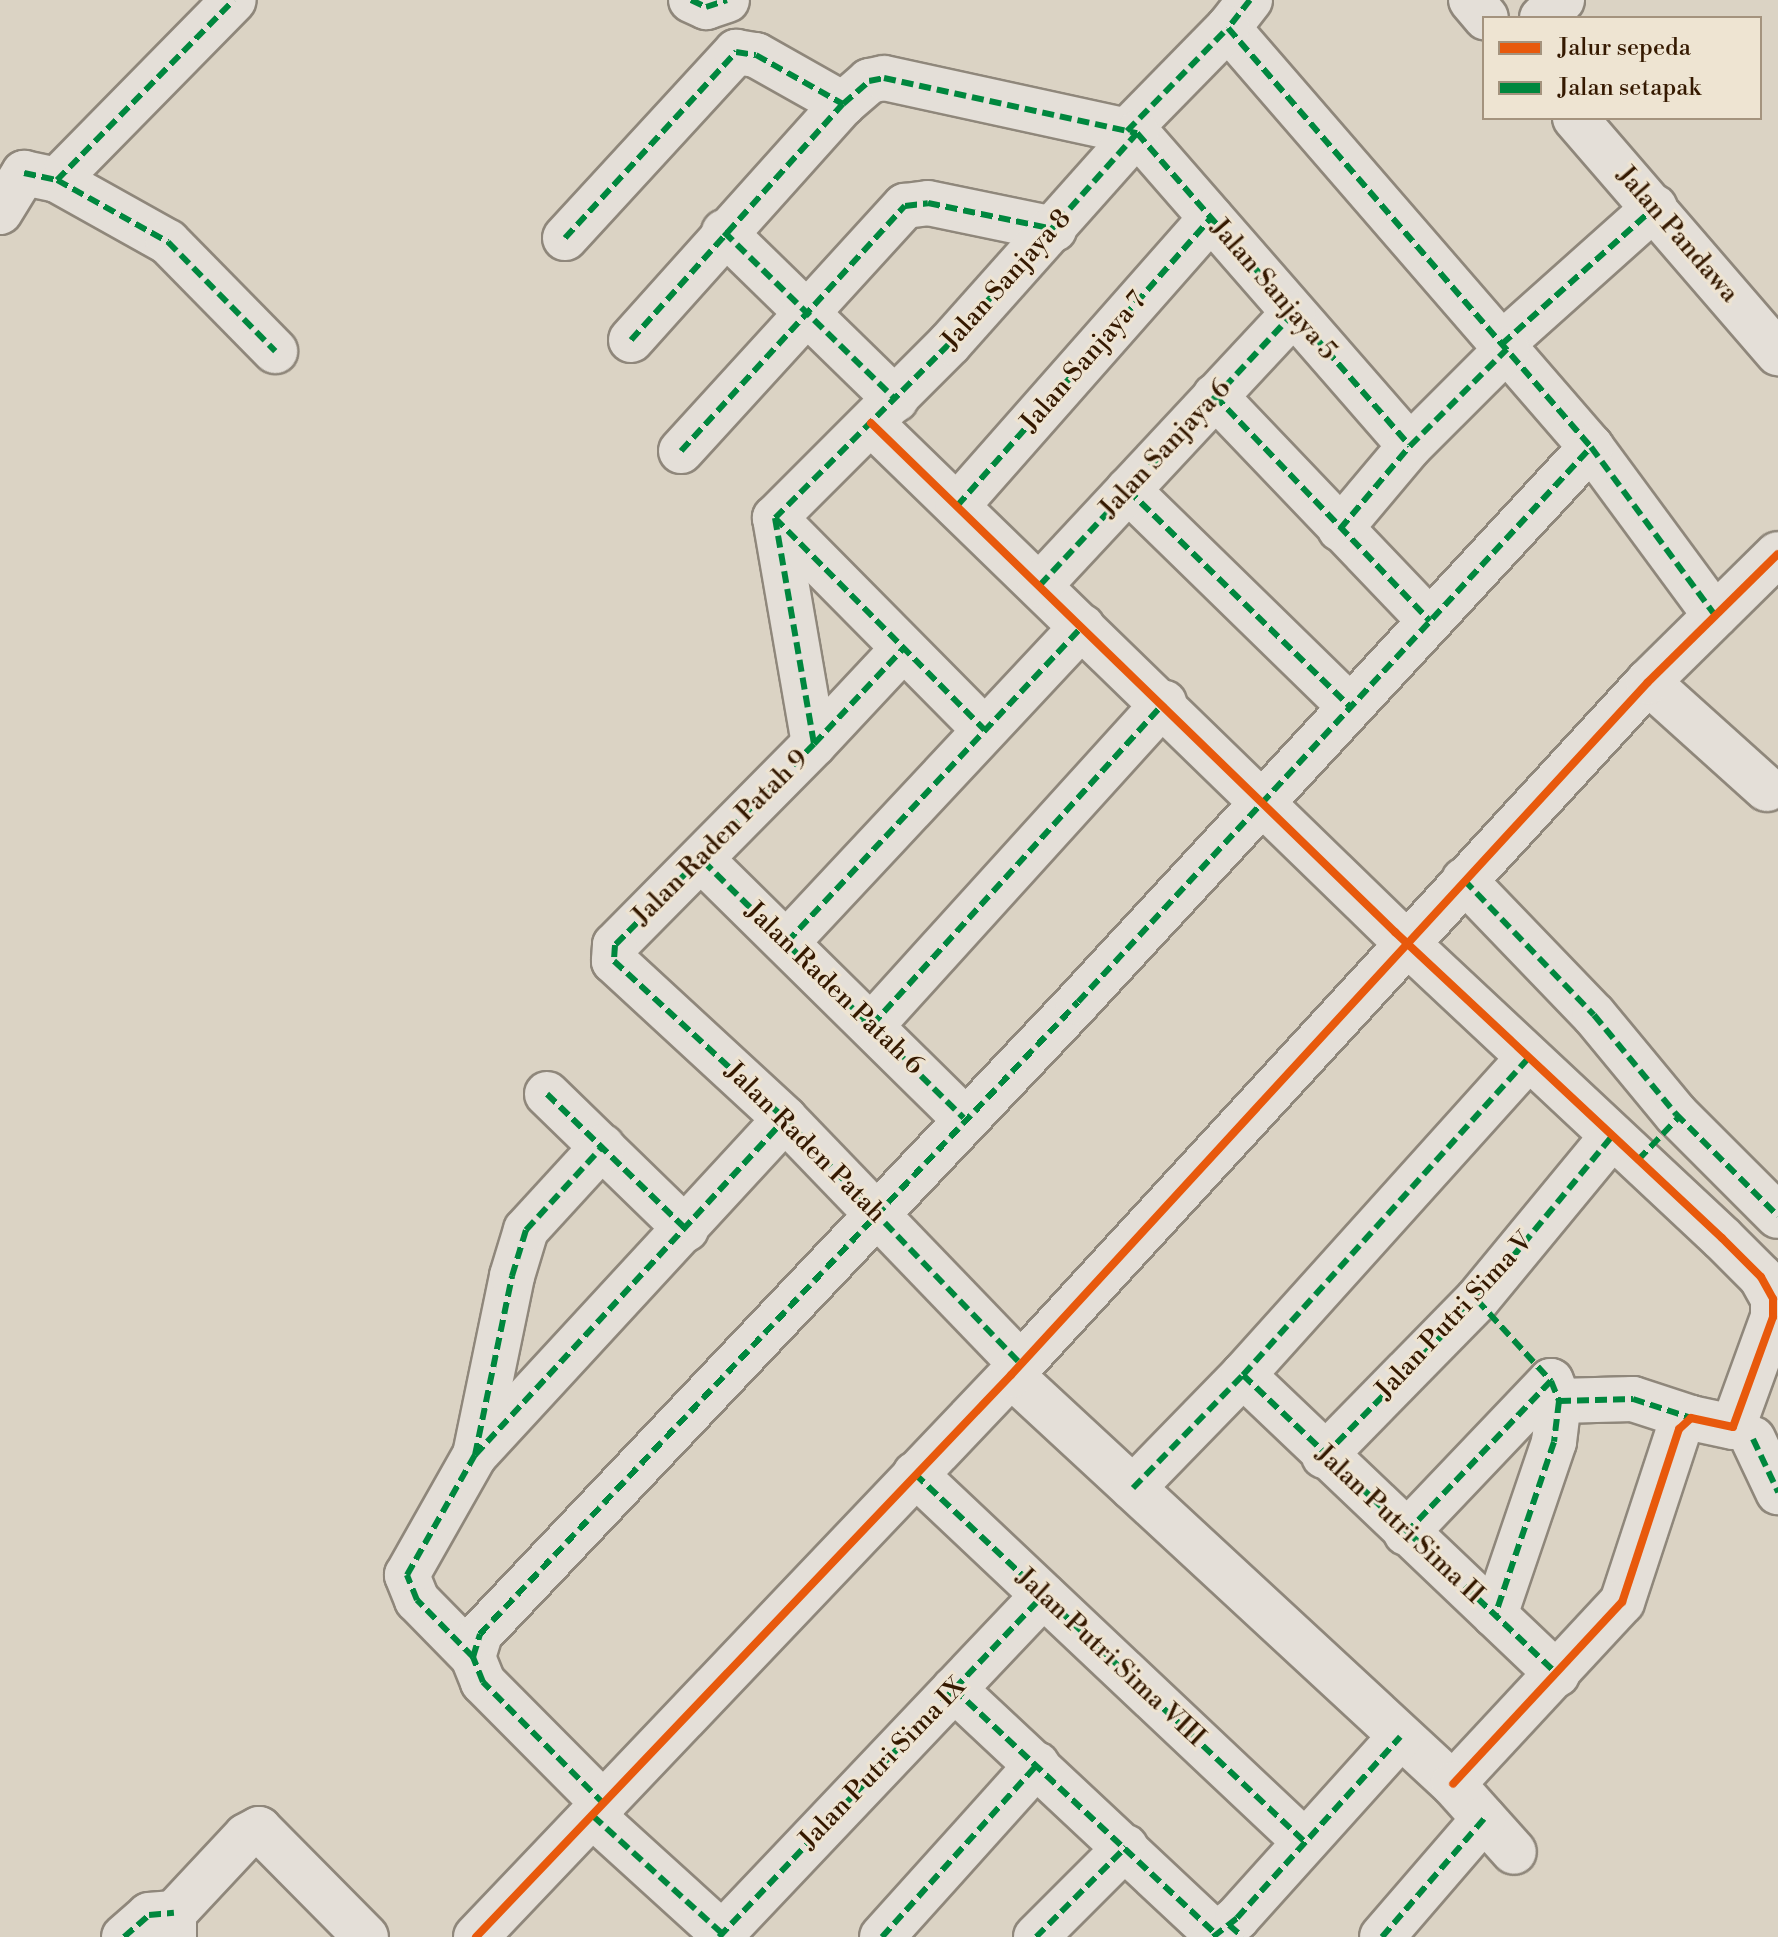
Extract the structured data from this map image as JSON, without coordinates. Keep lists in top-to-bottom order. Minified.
{"streets":{"street":["Jalan Pandawa","Jalan Sanjaya 8","Jalan Sanjaya 5","Jalan Sanjaya 7","Jalan Sanjaya 6","Jalan Raden Patah 9","Jalan Raden Patah 6","Jalan Raden Patah","Jalan Putri Sima V","Jalan Putri Sima II","Jalan Putri Sima VIII","Jalan Putri Sima IX"]},"crossings":[["Jalan Sanjaya 8","Jalan Sanjaya 5"],["Jalan Sanjaya 5","Jalan Sanjaya 7"],["Jalan Sanjaya 5","Jalan Sanjaya 6"],["Jalan Raden Patah 9","Jalan Raden Patah 6"],["Jalan Raden Patah 9","Jalan Raden Patah"],["Jalan Putri Sima V","Jalan Putri Sima II"],["Jalan Putri Sima VIII","Jalan Putri Sima IX"]],"legend":["Jalur sepeda","Jalan setapak"]}
